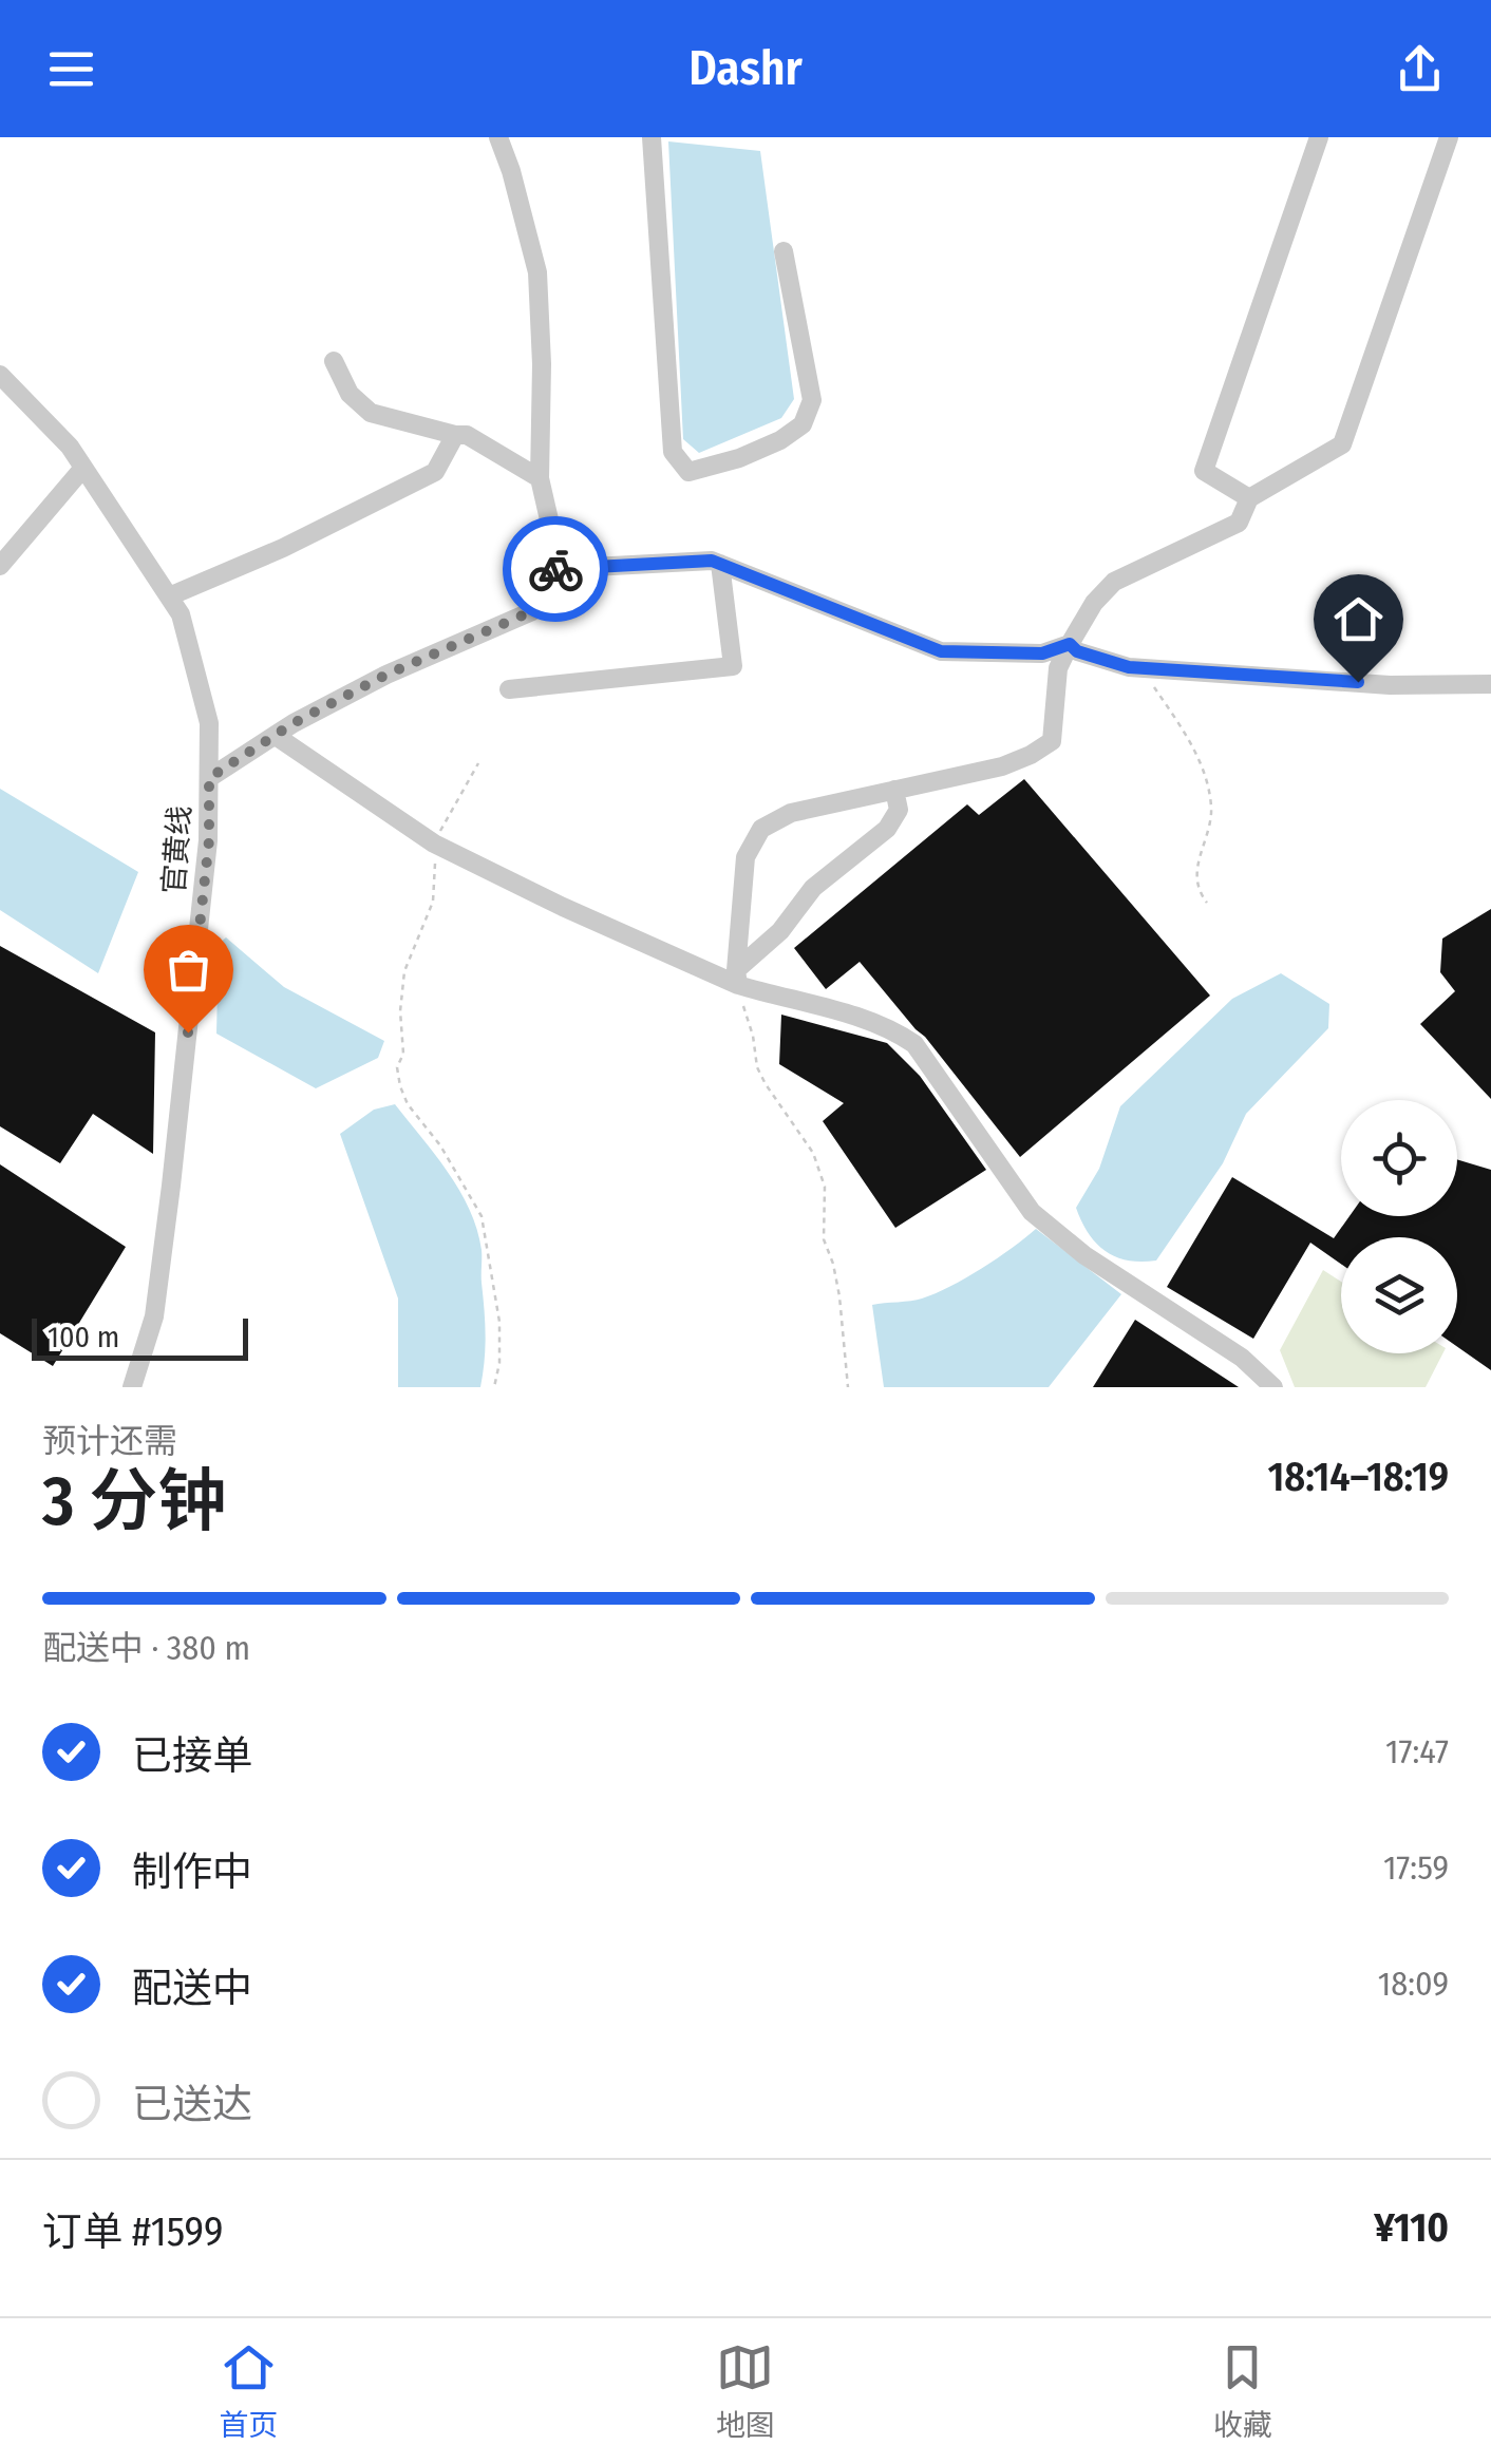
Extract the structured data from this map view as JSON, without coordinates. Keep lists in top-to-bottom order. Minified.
{"streets":{"street":["官黄线"]},"scale_bar":"100 m","page":{"header":"Dashr","scale":"100 m","heading":["3 分钟","预计还需","18:14–18:19"],"panel":["订单 #1599","¥110"],"bar":"配送中 · 380 m","list":[["已接单","17:47"],["制作中","17:59"],["配送中","18:09"],"已送达"],"tabs":["首页","地图","收藏"]}}
